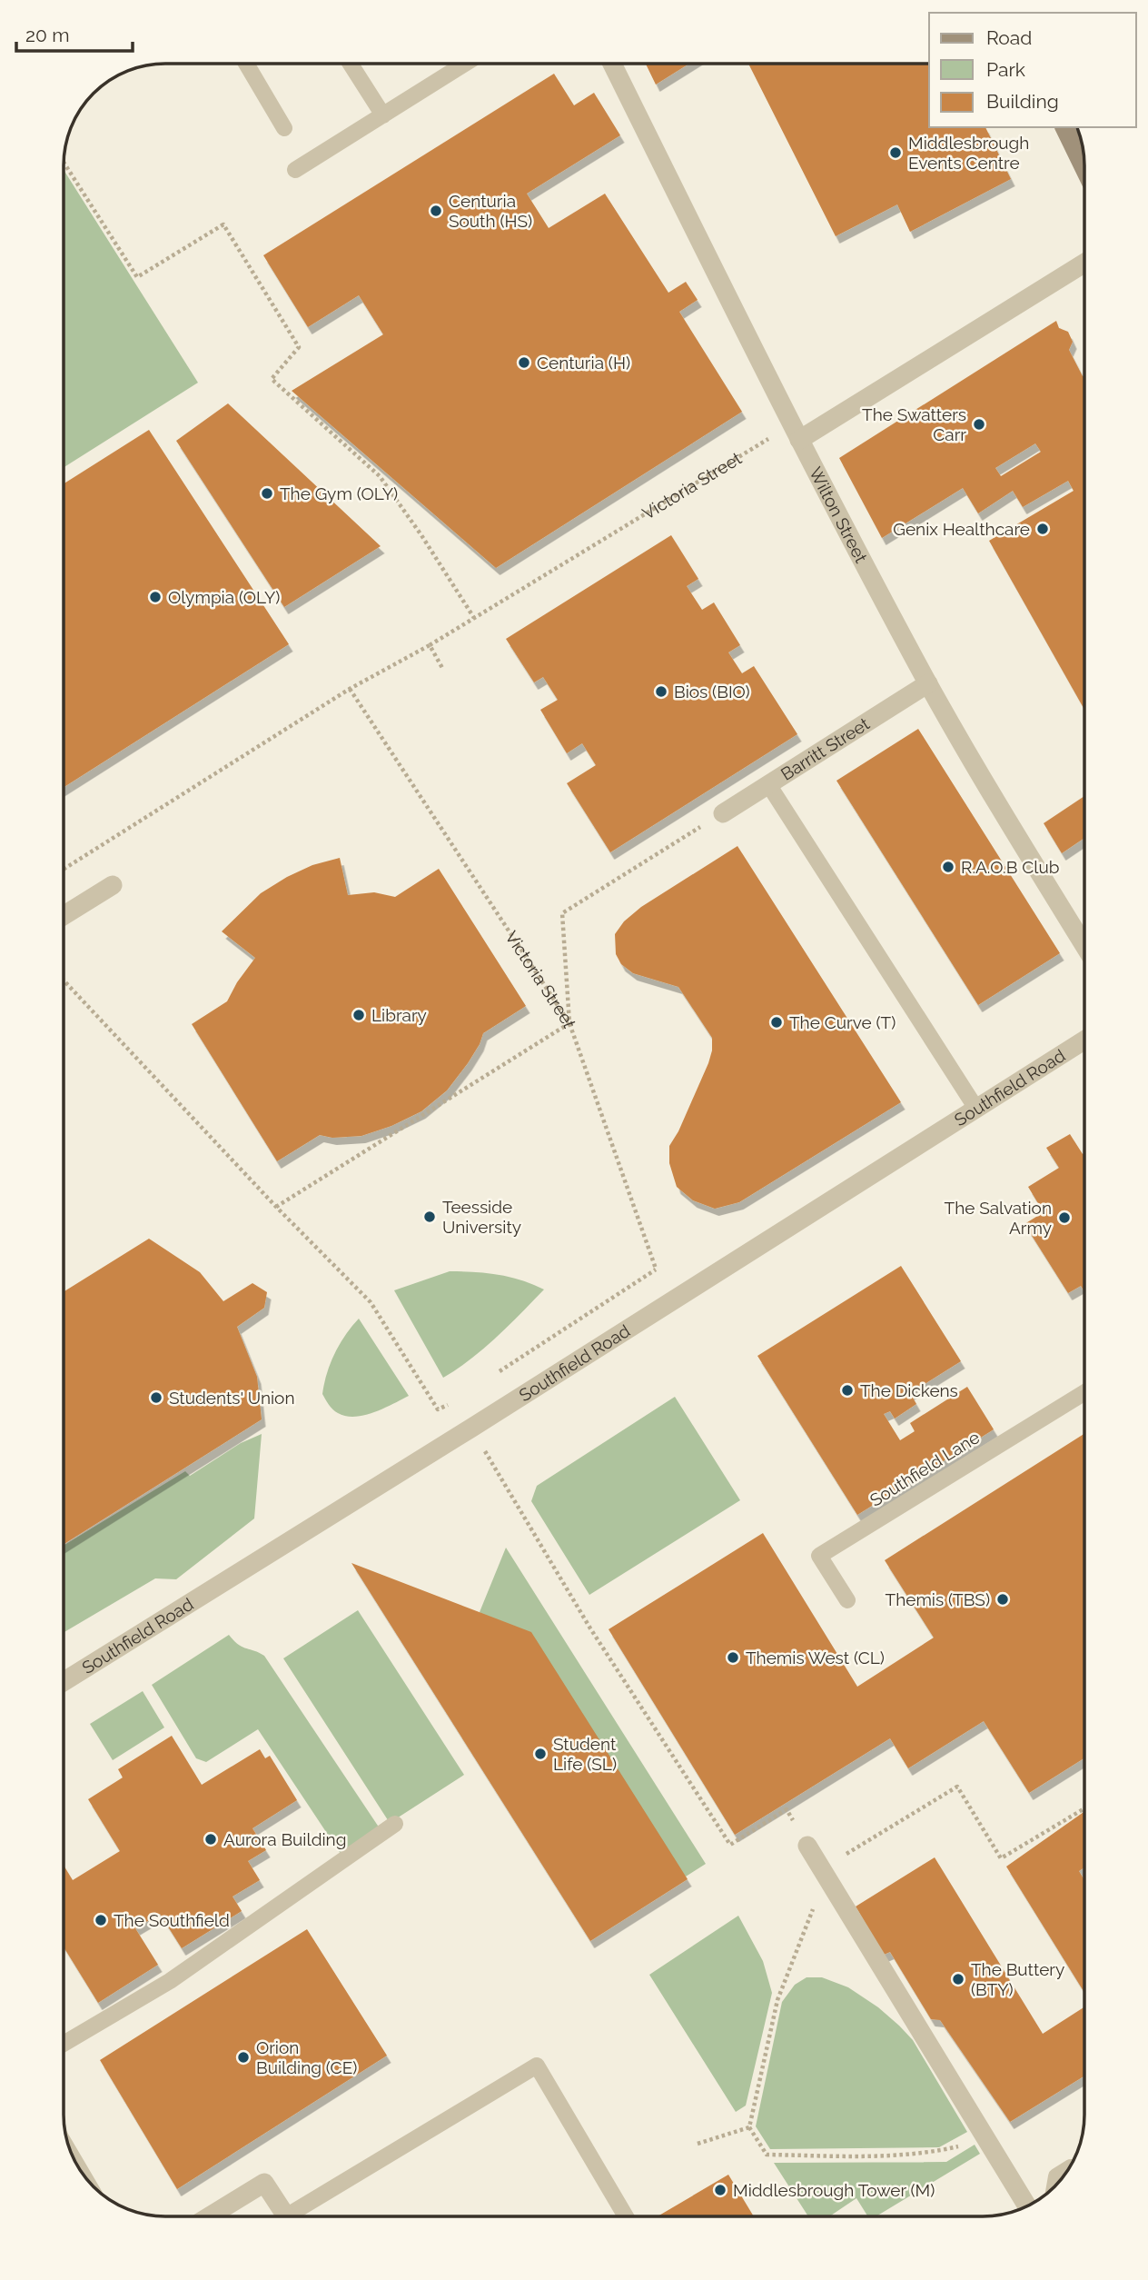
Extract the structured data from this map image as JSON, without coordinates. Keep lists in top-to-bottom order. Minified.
{"streets":{"street":["Wilton Street","Barritt Street","Southfield Road"],"lane":["Southfield Lane"],"path":["Victoria Street"]},"crossings":[["Victoria Street","Wilton Street"],["Victoria Street","Southfield Road"],["Wilton Street","Barritt Street"]],"places":["Middlesbrough Events Centre","Centuria South (HS)","Centuria (H)","The Swatters Carr","The Gym (OLY)","Genix Healthcare","Olympia (OLY)","Bios (BIO)","R.A.O.B Club","Library","The Curve (T)","Teesside University","The Salvation Army","The Dickens","Students' Union","Themis (TBS)","Themis West (CL)","Student Life (SL)","Aurora Building","The Southfield","The Buttery (BTY)","Orion Building (CE)","Middlesbrough Tower (M)"],"legend":["Road","Park","Building"],"scale_bar":"20 m"}
